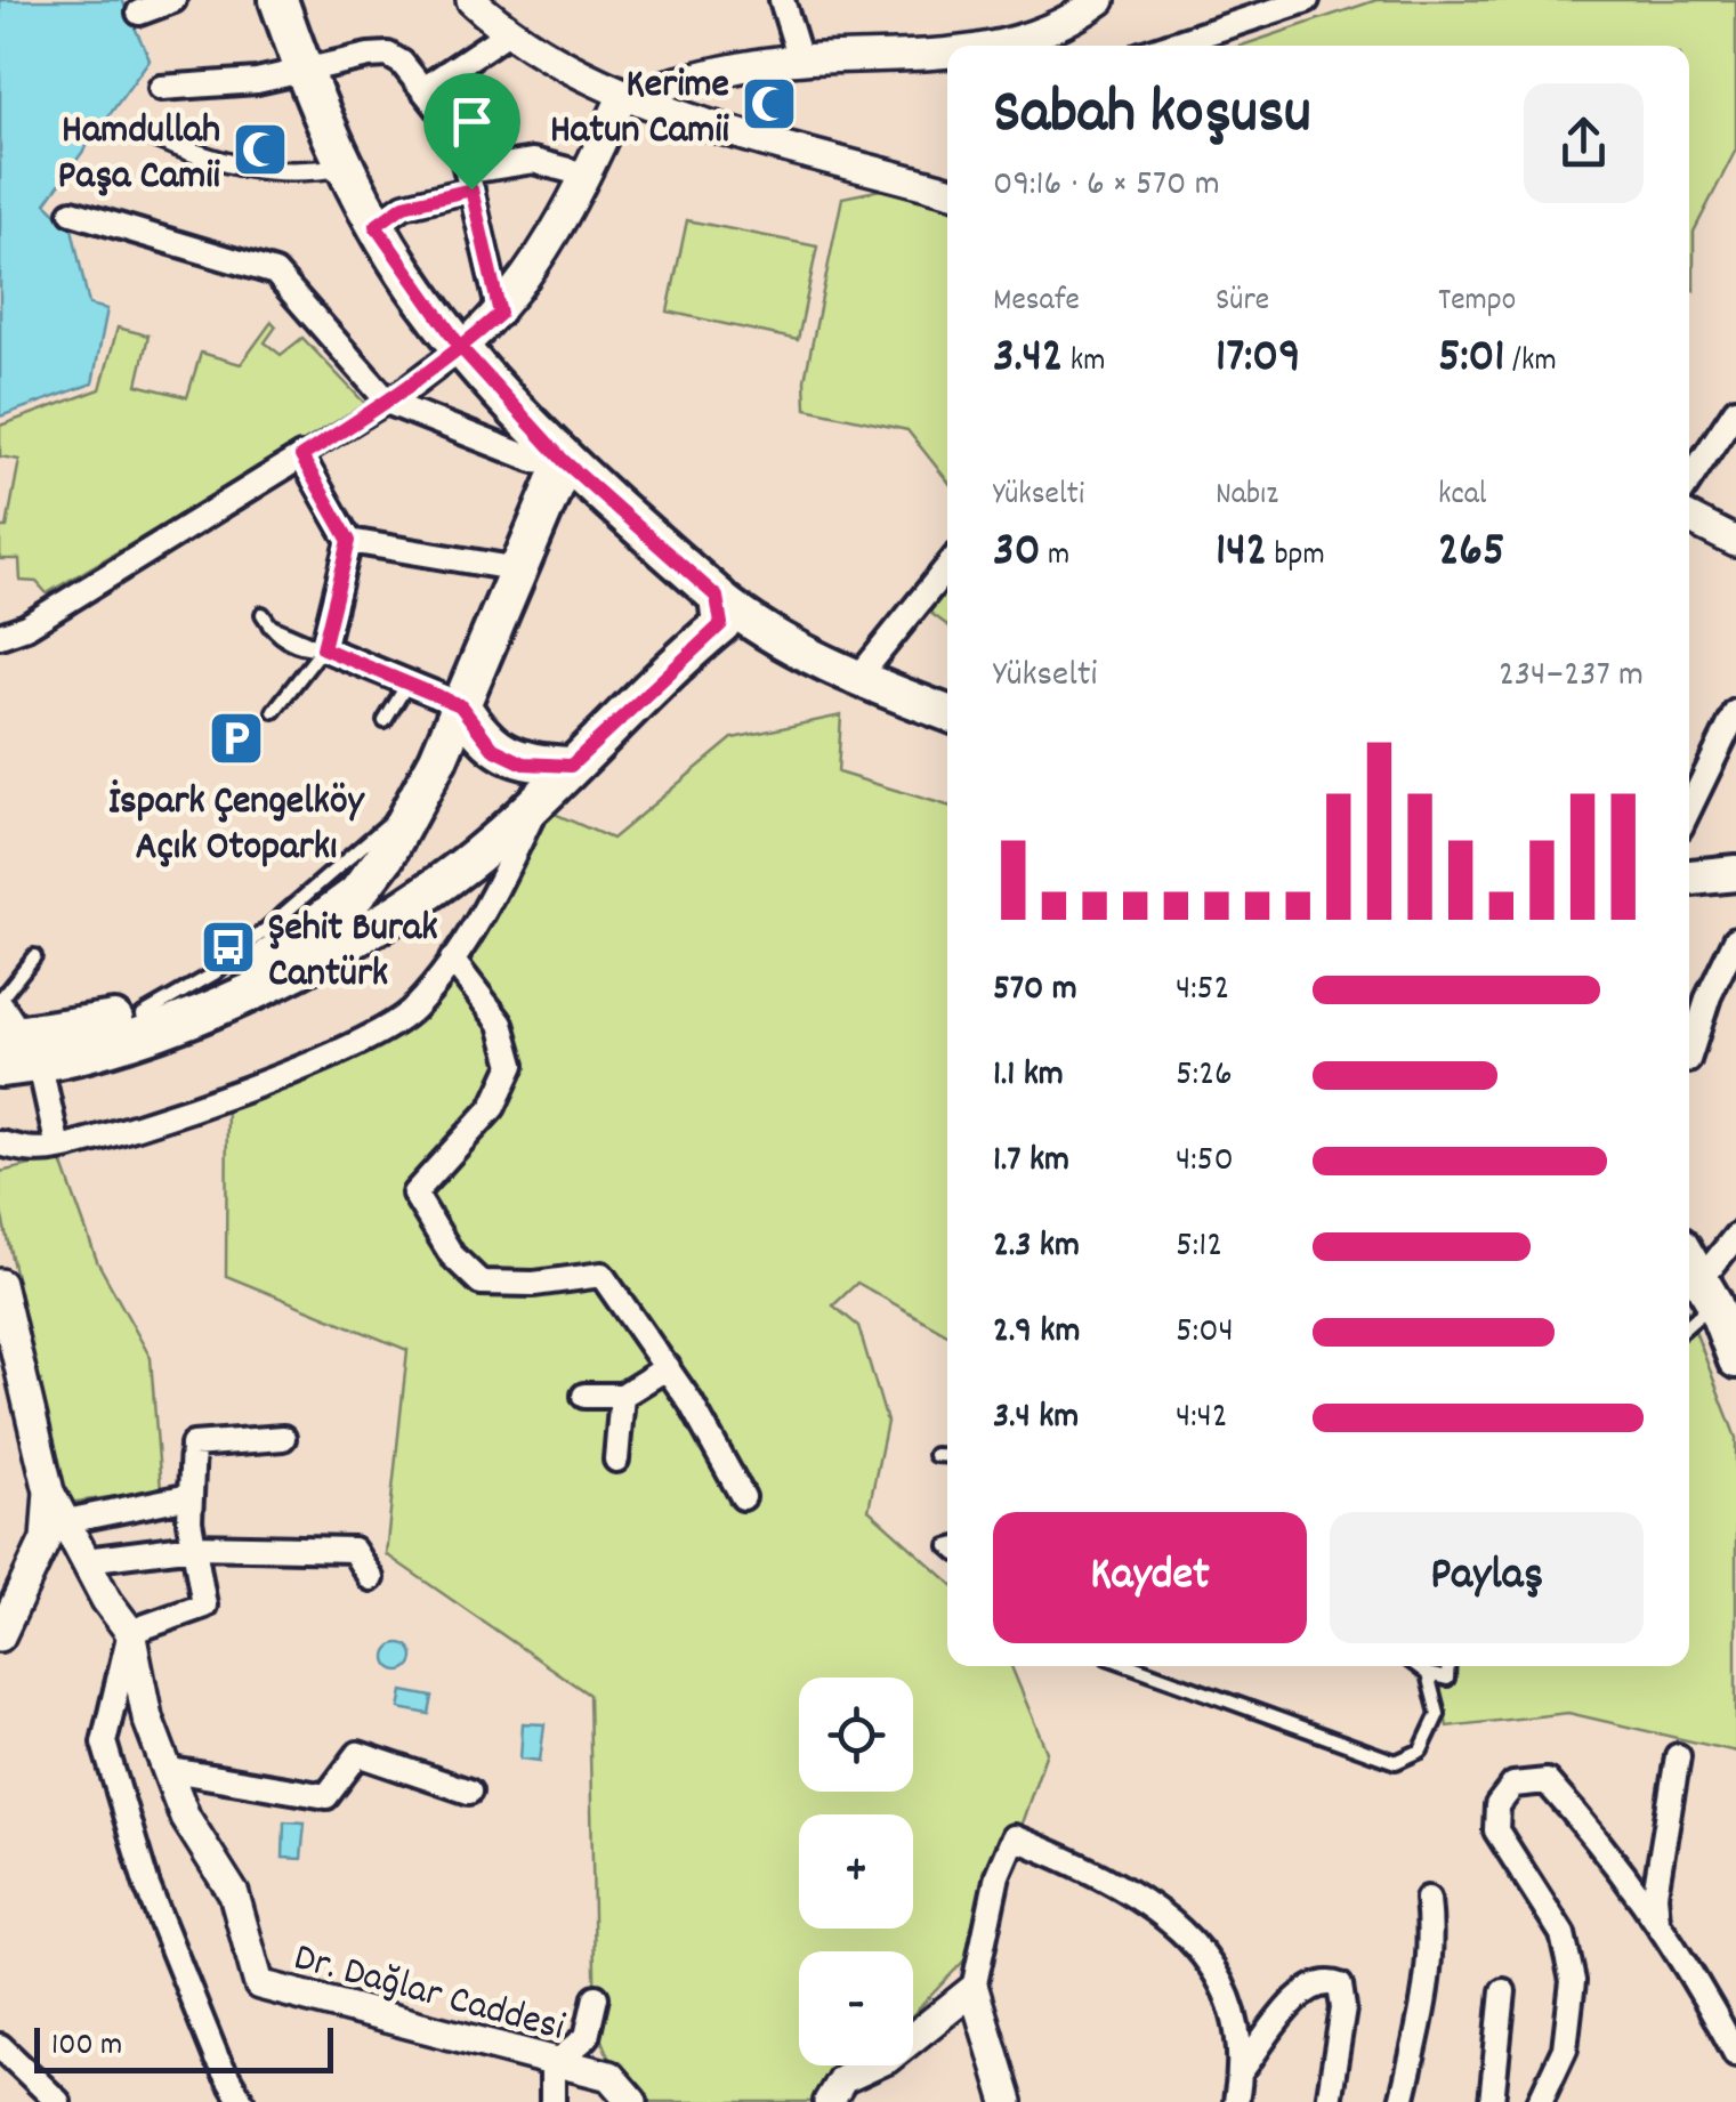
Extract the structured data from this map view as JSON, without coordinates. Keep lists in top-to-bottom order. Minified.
{"streets":{"street":["Dr. Dağlar Caddesi"]},"places":{"mosque":["Kerime Hatun Camii","Hamdullah Paşa Camii"],"parking":["İspark Çengelköy Açık Otoparkı"],"bus stop":["Şehit Burak Cantürk"]},"scale_bar":"100 m","page":{"heading":["Sabah koşusu","09:16 · 6 × 570 m"],"stats":[["Mesafe","3.42 km"],["Süre","17:09"],["Tempo","5:01 /km"],["Yükselti","30 m"],["Nabız","142 bpm"],["kcal","265"]],"chart":["Yükselti","234–237 m"],"list":[{"name":"570 m","note":"4:52"},{"name":"1.1 km","note":"5:26"},{"name":"1.7 km","note":"4:50"},{"name":"2.3 km","note":"5:12"},{"name":"2.9 km","note":"5:04"},{"name":"3.4 km","note":"4:42"}],"buttons":["Kaydet","Paylaş"],"map_buttons":["+","−"],"scale":"100 m"}}
